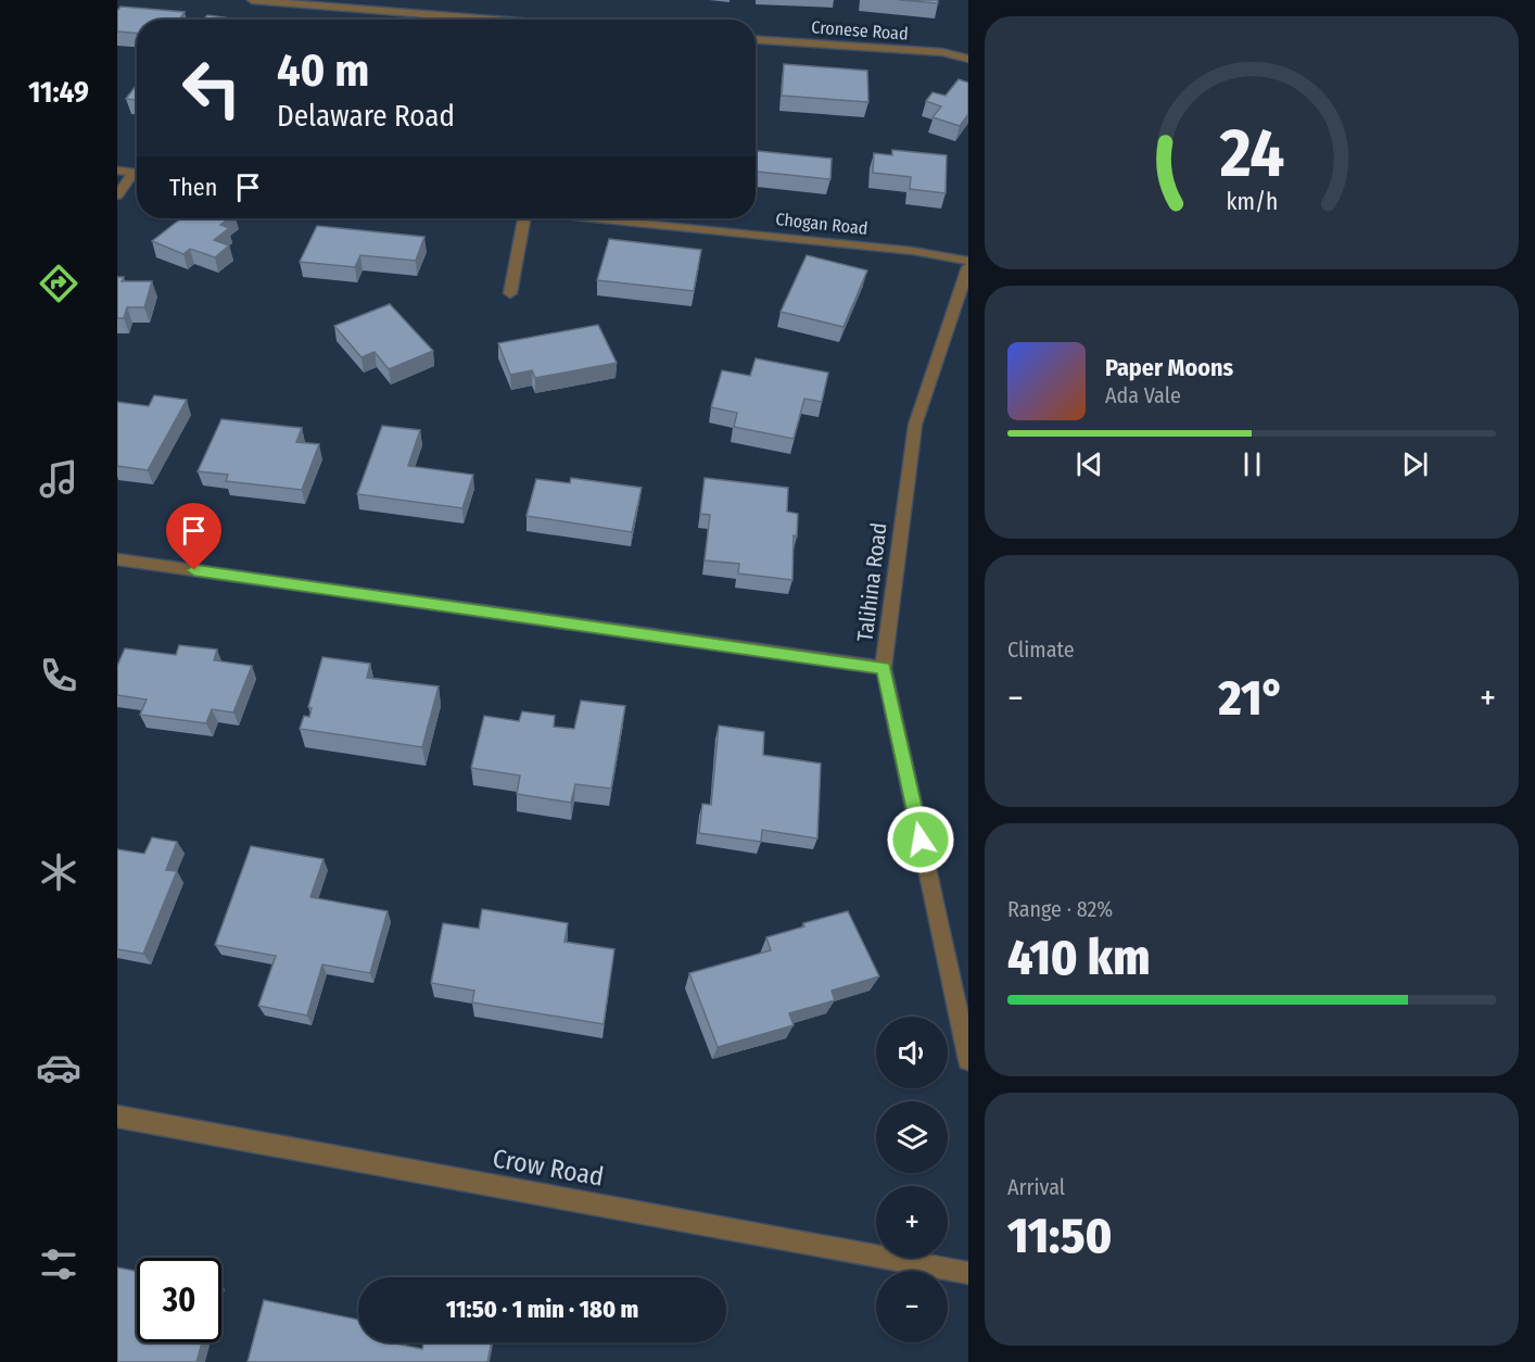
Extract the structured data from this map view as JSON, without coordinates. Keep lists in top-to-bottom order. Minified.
{"streets":{"street":["Cronese Road","Chogan Road","Talihina Road","Crow Road"]},"page":{"tabs":"11:49","turn":["40 m","Delaware Road"],"then":"Then","song":["Paper Moons","Ada Vale"],"tile":["Climate",["Range · 82%","410 km"],["Arrival","11:50"]],"heat":["−","21°","+"],"map_buttons":["+","−"],"limit":"30","trip":"11:50 · 1 min · 180 m","gauge":["24","km/h"]}}
